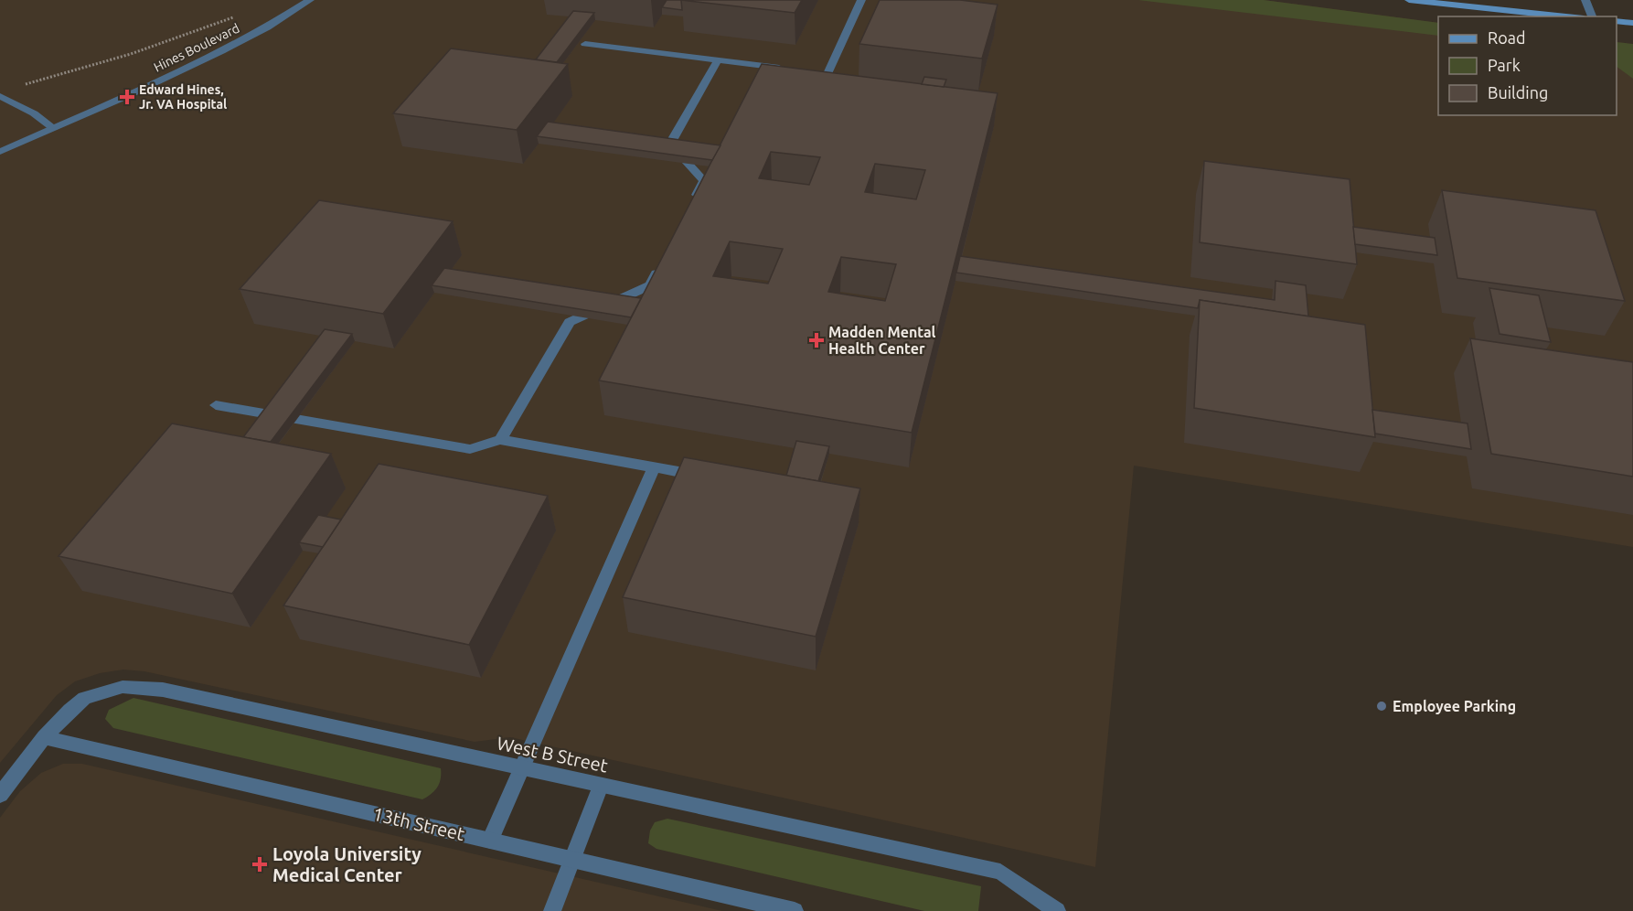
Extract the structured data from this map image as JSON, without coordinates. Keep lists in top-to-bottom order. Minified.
{"streets":{"street":["Hines Boulevard","West B Street","13th Street"]},"crossings":[["West B Street","13th Street"]],"places":{"health":["Edward Hines, Jr. VA Hospital","Madden Mental Health Center","Loyola University Medical Center"],"other":["Employee Parking"]},"legend":["Road","Park","Building"]}
